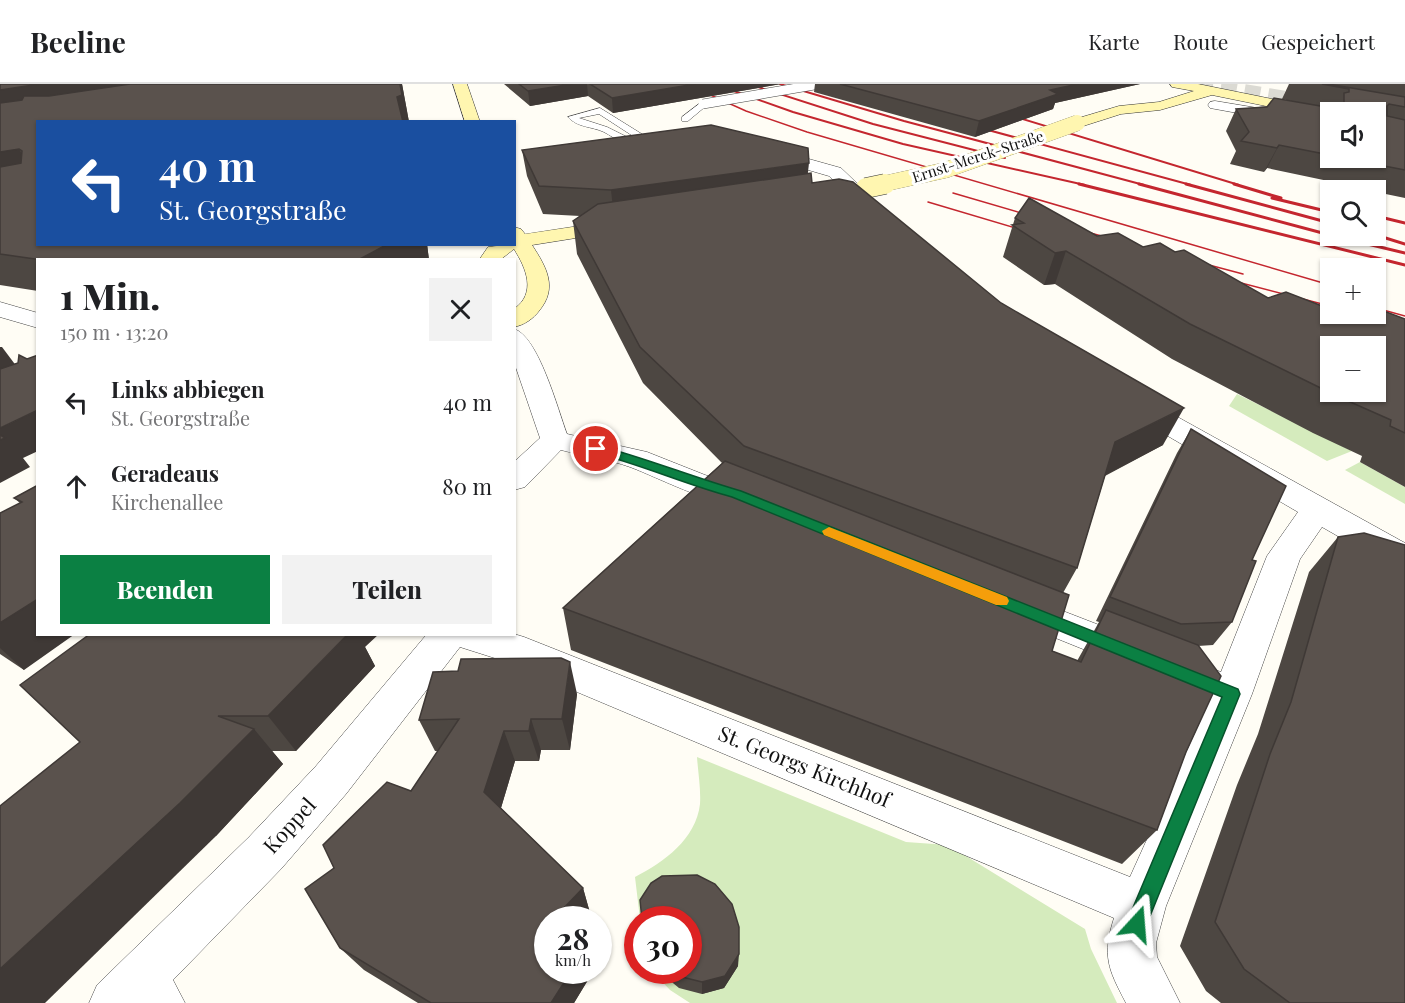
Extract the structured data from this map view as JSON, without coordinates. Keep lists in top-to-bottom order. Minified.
{"streets":{"street":["Ernst-Merck-Straße","St. Georgs Kirchhof","Koppel"]},"page":{"header":"Beeline","nav":["Karte","Route","Gespeichert"],"map_buttons":["+","−"],"turn":["40 m","St. Georgstraße"],"heading":["1 Min.","150 m · 13:20"],"list":[{"name":"Links abbiegen","note":"St. Georgstraße","value":"40 m"},{"name":"Geradeaus","note":"Kirchenallee","value":"80 m"}],"buttons":["Beenden","Teilen"],"speed":"28 km/h","limit":"30"}}
